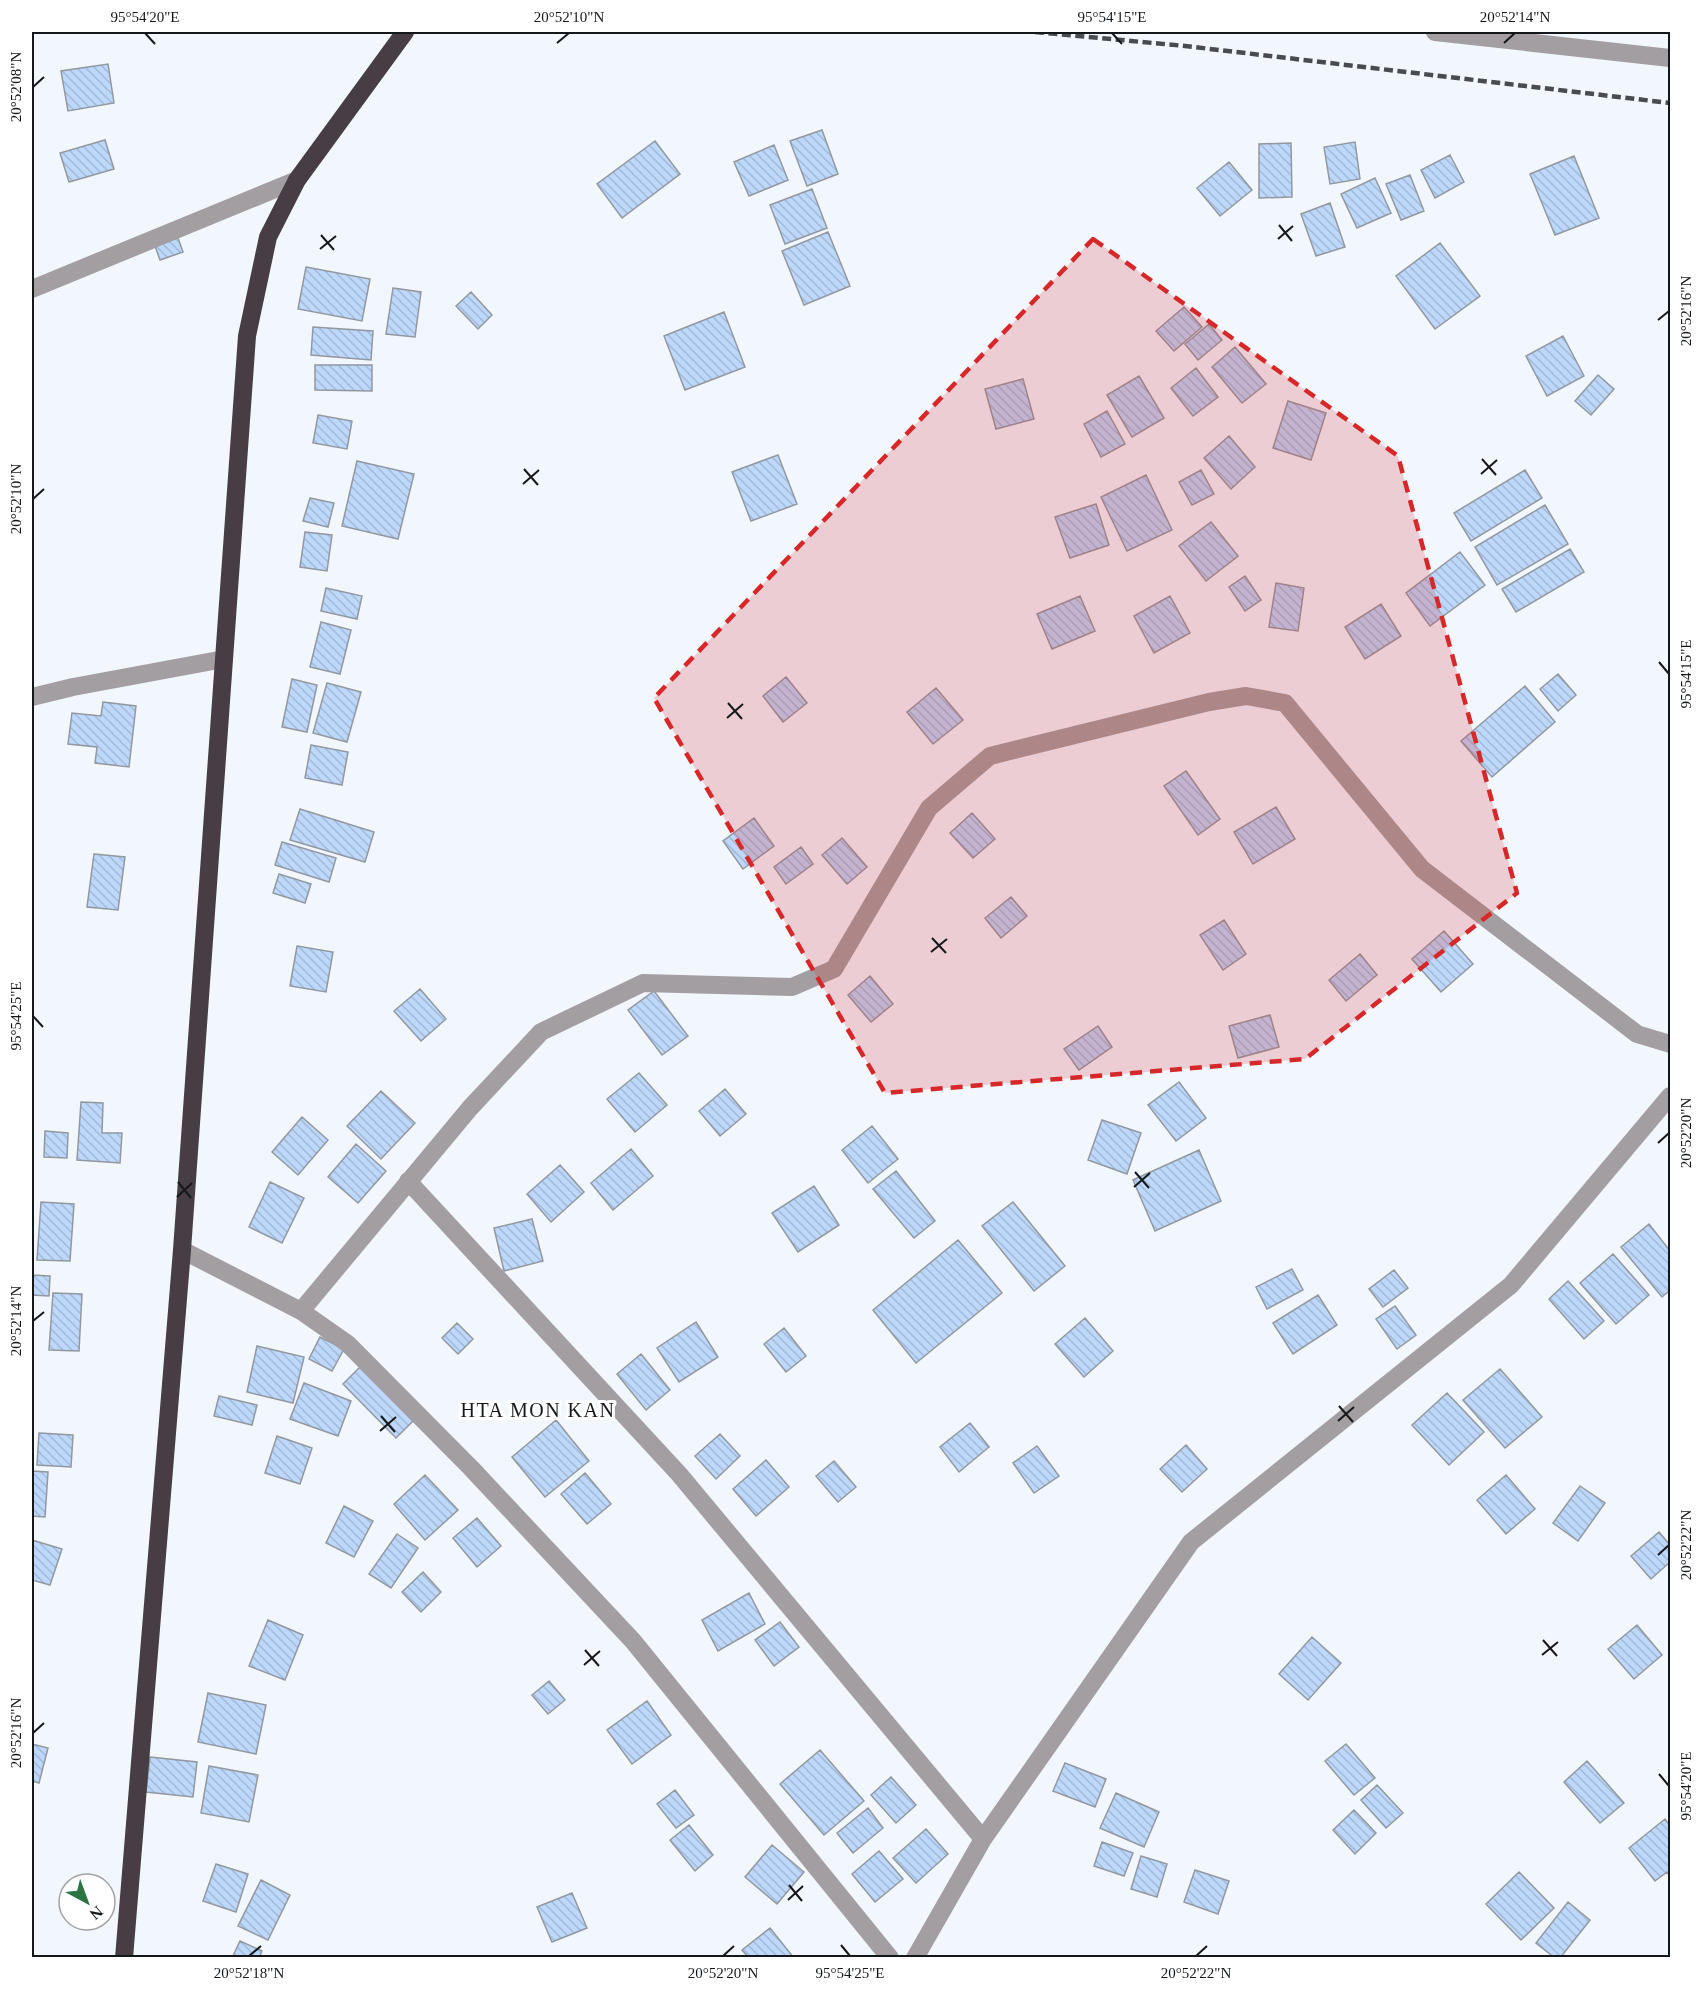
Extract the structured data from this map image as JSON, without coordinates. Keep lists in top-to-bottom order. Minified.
{"districts":["HTA MON KAN"],"north":"bottom right","coordinates":["95°54'20\"E","20°52'10\"N","95°54'15\"E","20°52'14\"N","20°52'08\"N","20°52'16\"N","95°54'25\"E","20°52'20\"N","20°52'22\"N","20°52'18\"N"]}
